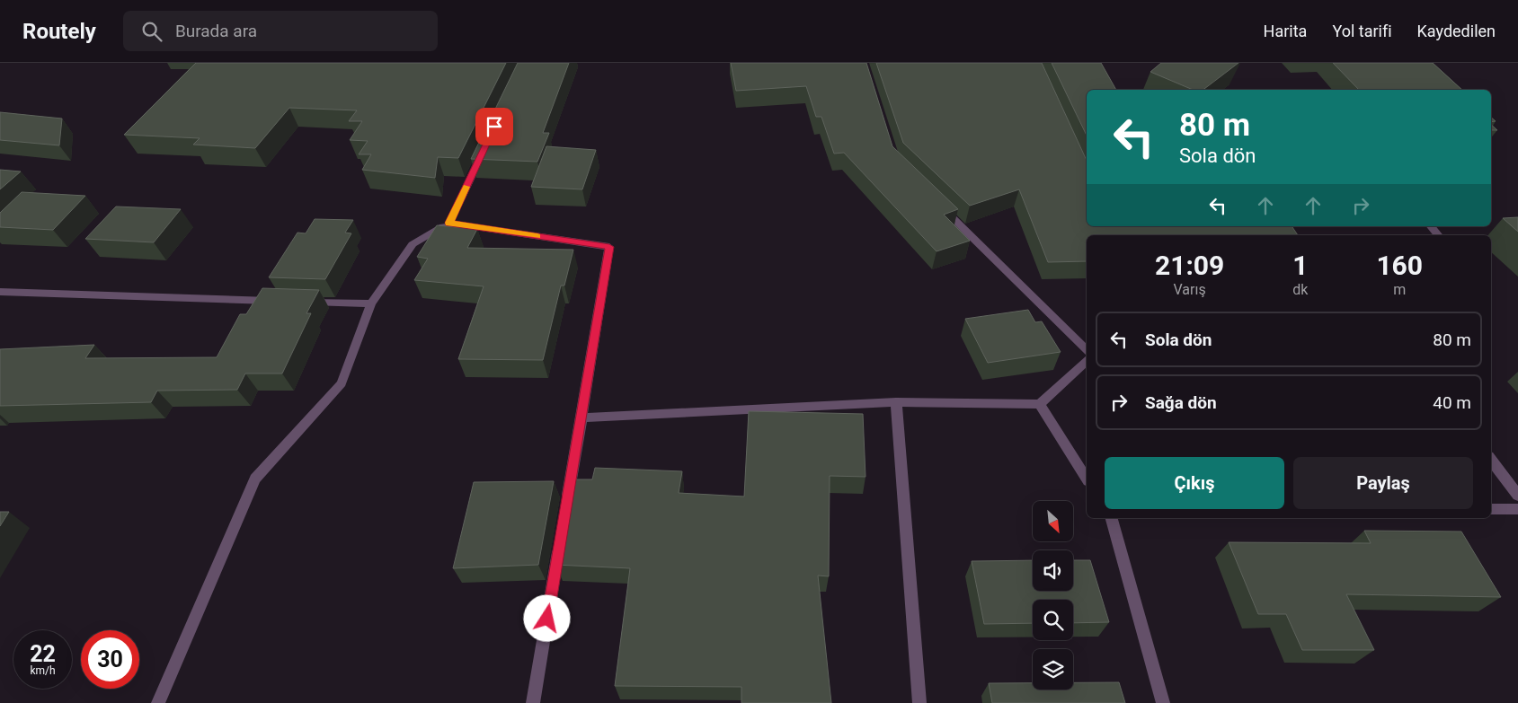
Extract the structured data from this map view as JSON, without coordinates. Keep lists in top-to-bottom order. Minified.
{"north":"bottom right","page":{"header":"Routely","search":"Burada ara","nav":["Harita","Yol tarifi","Kaydedilen"],"turn":["80 m","Sola dön"],"eta":["21:09","Varış","1","dk","160","m"],"list":[{"name":"Sola dön","value":"80 m"},{"name":"Sağa dön","value":"40 m"}],"buttons":["Çıkış","Paylaş"],"speed":"22 km/h","limit":"30"}}
